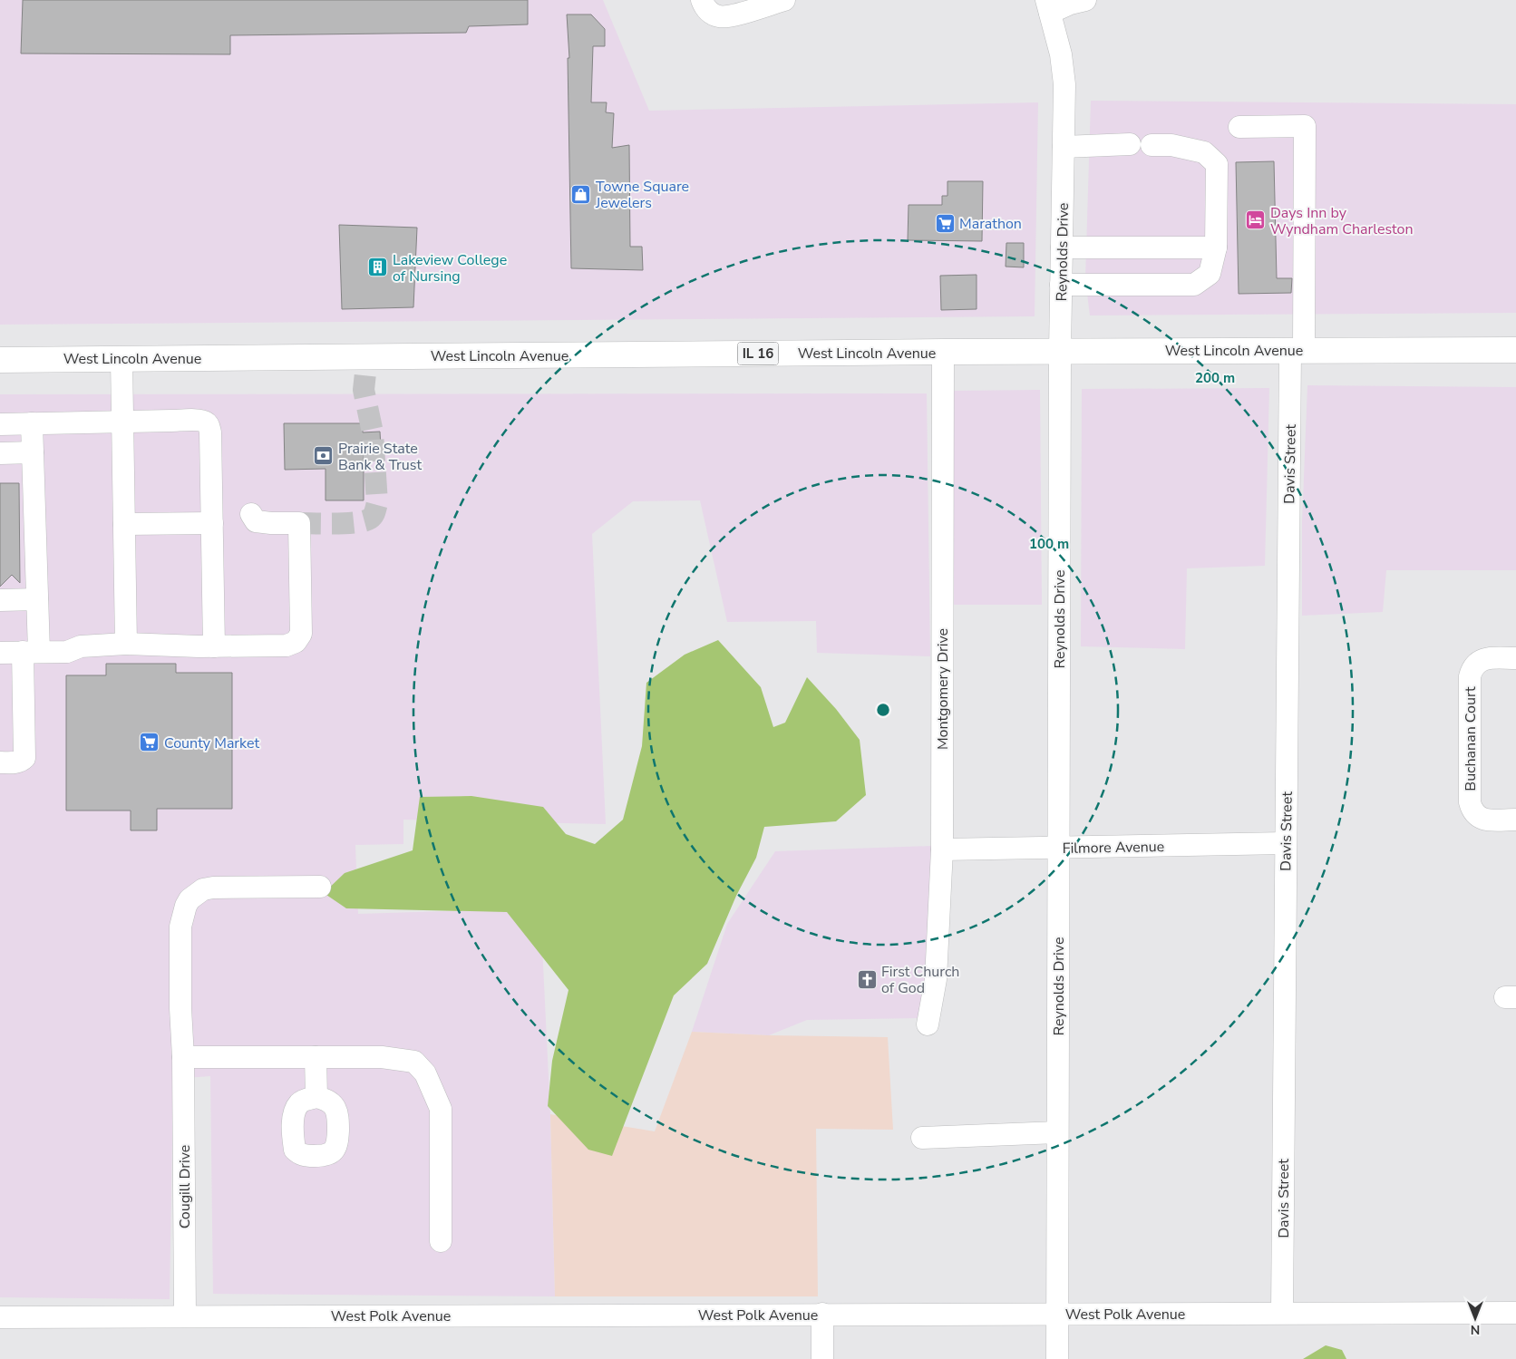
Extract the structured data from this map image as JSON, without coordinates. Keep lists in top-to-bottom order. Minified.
{"streets":{"main road":["West Lincoln Avenue","IL 16"],"street":["Reynolds Drive","Davis Street","Montgomery Drive","Buchanan Court","Filmore Avenue","Cougill Drive","West Polk Avenue"]},"crossings":[["Reynolds Drive","West Lincoln Avenue"],["Reynolds Drive","Filmore Avenue"],["Reynolds Drive","West Polk Avenue"],["West Lincoln Avenue","Davis Street"],["West Lincoln Avenue","Montgomery Drive"],["Davis Street","Filmore Avenue"],["Davis Street","West Polk Avenue"],["Montgomery Drive","Filmore Avenue"],["Cougill Drive","West Polk Avenue"]],"places":{"shop":["Towne Square Jewelers"],"hotel":["Days Inn by Wyndham Charleston"],"supermarket":["Marathon","County Market"],"building":["Lakeview College of Nursing"],"bank":["Prairie State Bank & Trust"],"church":["First Church of God"]},"north":"bottom","rings":["200 m","100 m"]}
